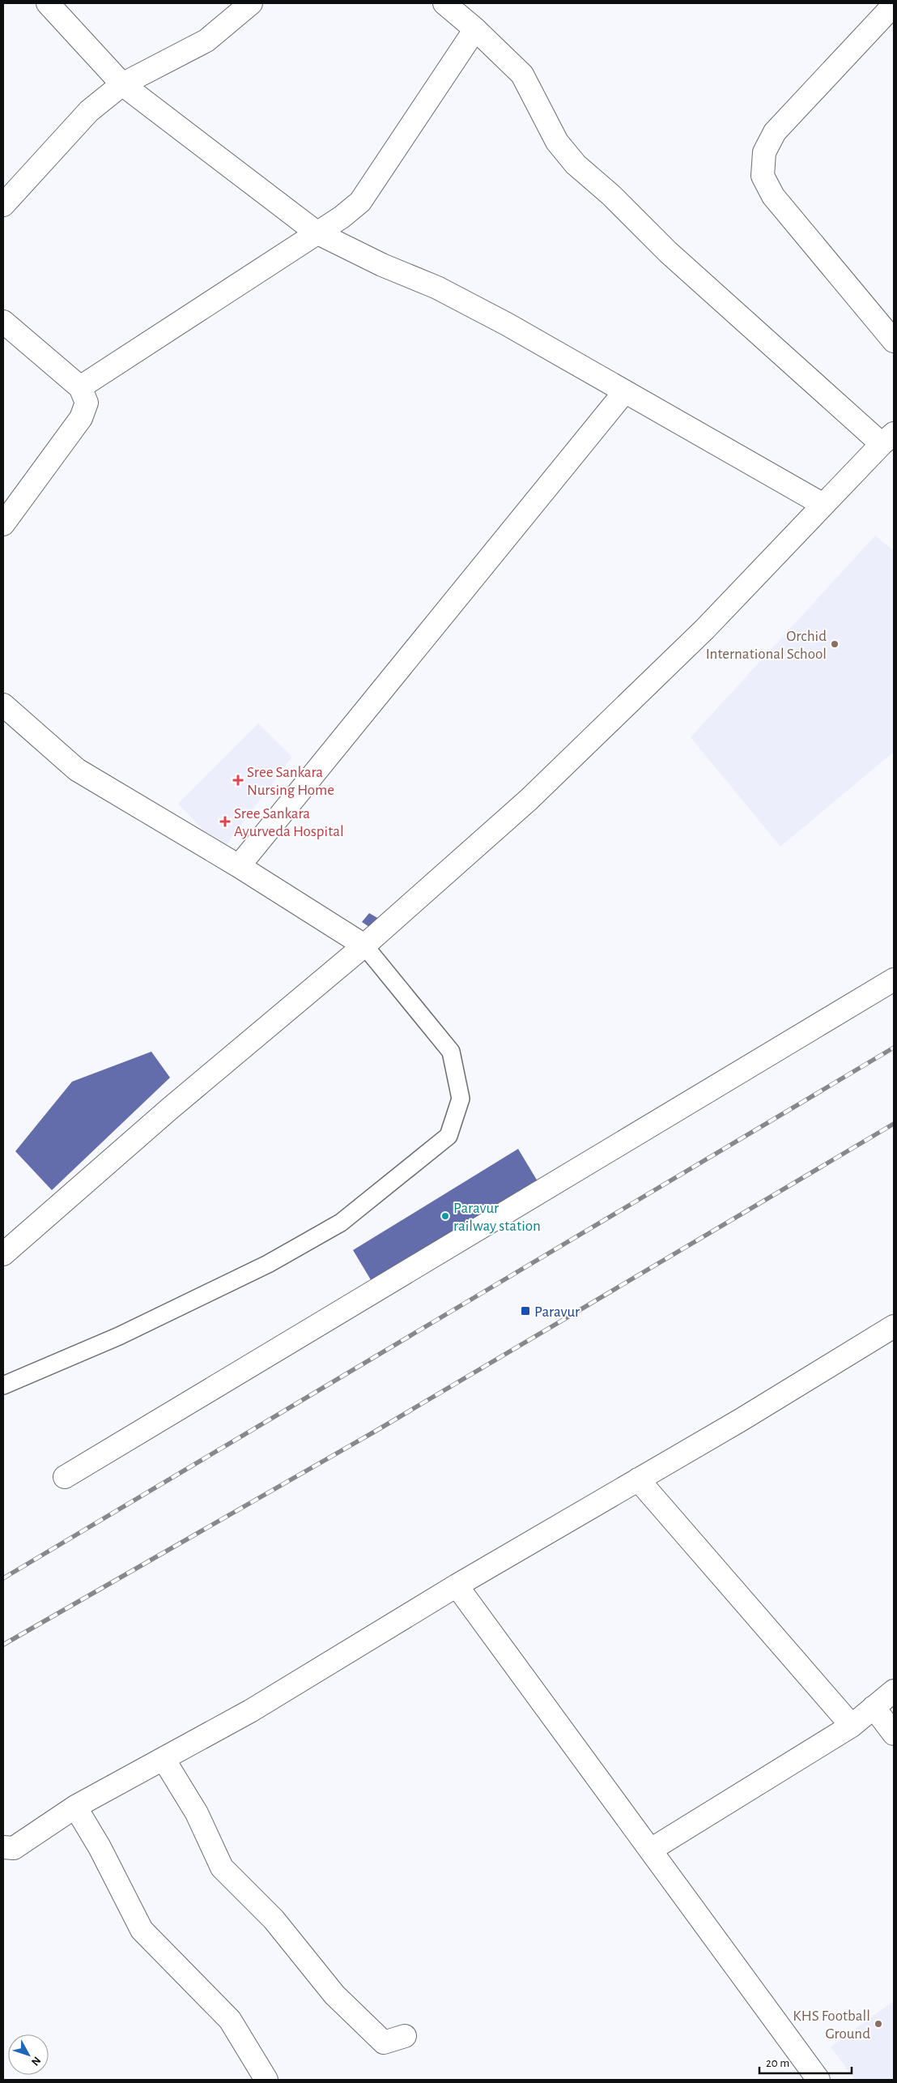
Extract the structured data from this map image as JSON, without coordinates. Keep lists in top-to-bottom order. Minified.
{"places":{"other":["Orchid International School","Paravur railway station","KHS Football Ground"],"health":["Sree Sankara Nursing Home","Sree Sankara Ayurveda Hospital"],"transit":["Paravur"]},"scale_bar":"20 m","north":"bottom right"}
